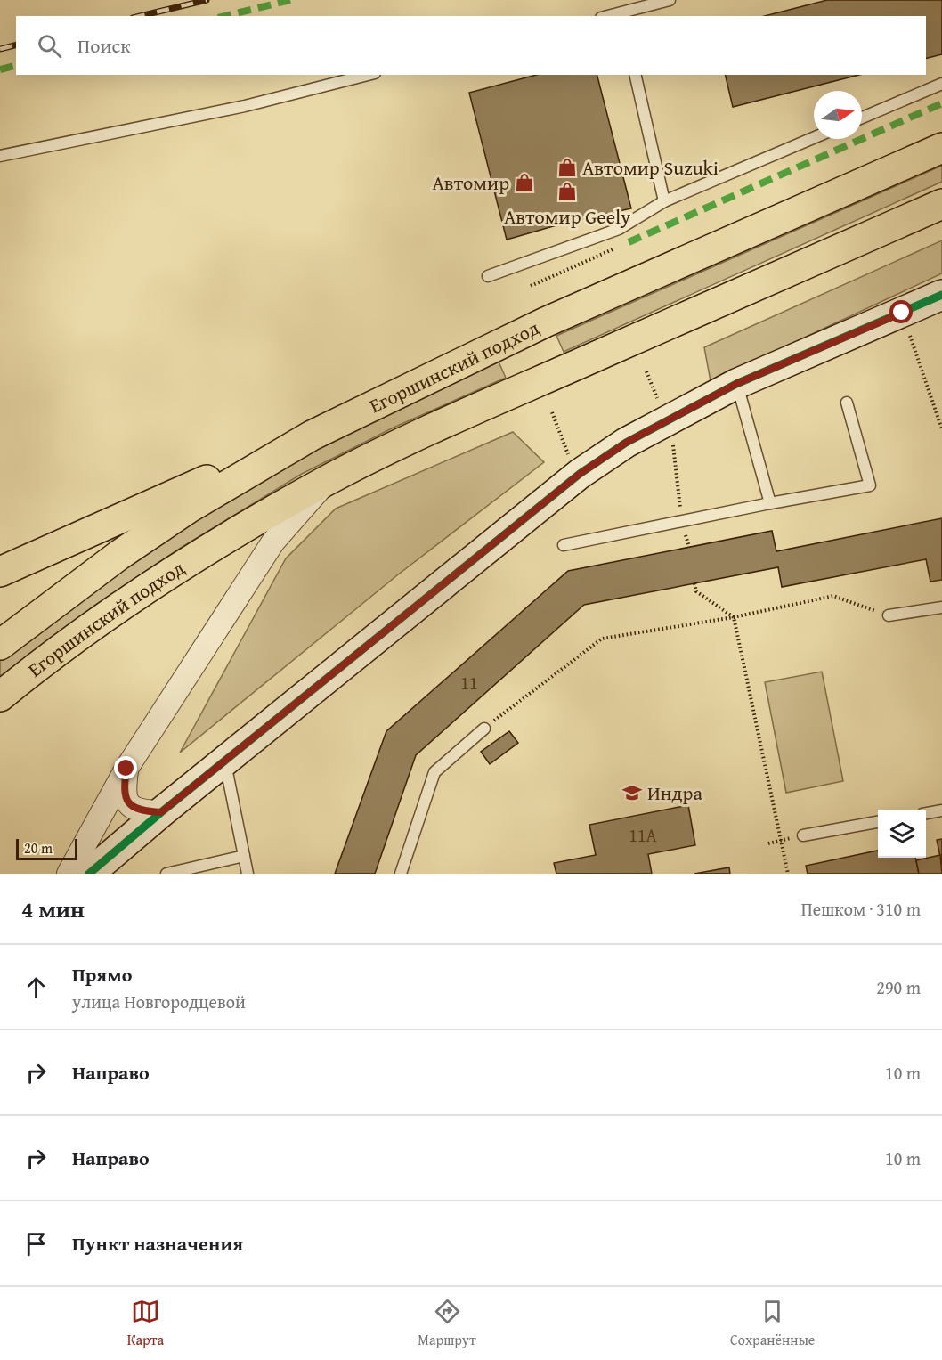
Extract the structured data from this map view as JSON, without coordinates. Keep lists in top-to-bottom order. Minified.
{"streets":{"main road":["Егоршинский подход"]},"places":{"shop":["Автомир Suzuki","Автомир","Автомир Geely"],"school or university":["Индра"]},"house_numbers":["11","11А"],"scale_bar":"20 m","north":"right","page":{"search":"Поиск","scale":"20 m","heading":["4 мин","Пешком · 310 m"],"list":[["Прямо","улица Новгородцевой","290 m"],["Направо","10 m"],["Направо","10 m"],"Пункт назначения"],"nav":["Карта","Маршрут","Сохранённые"]}}
